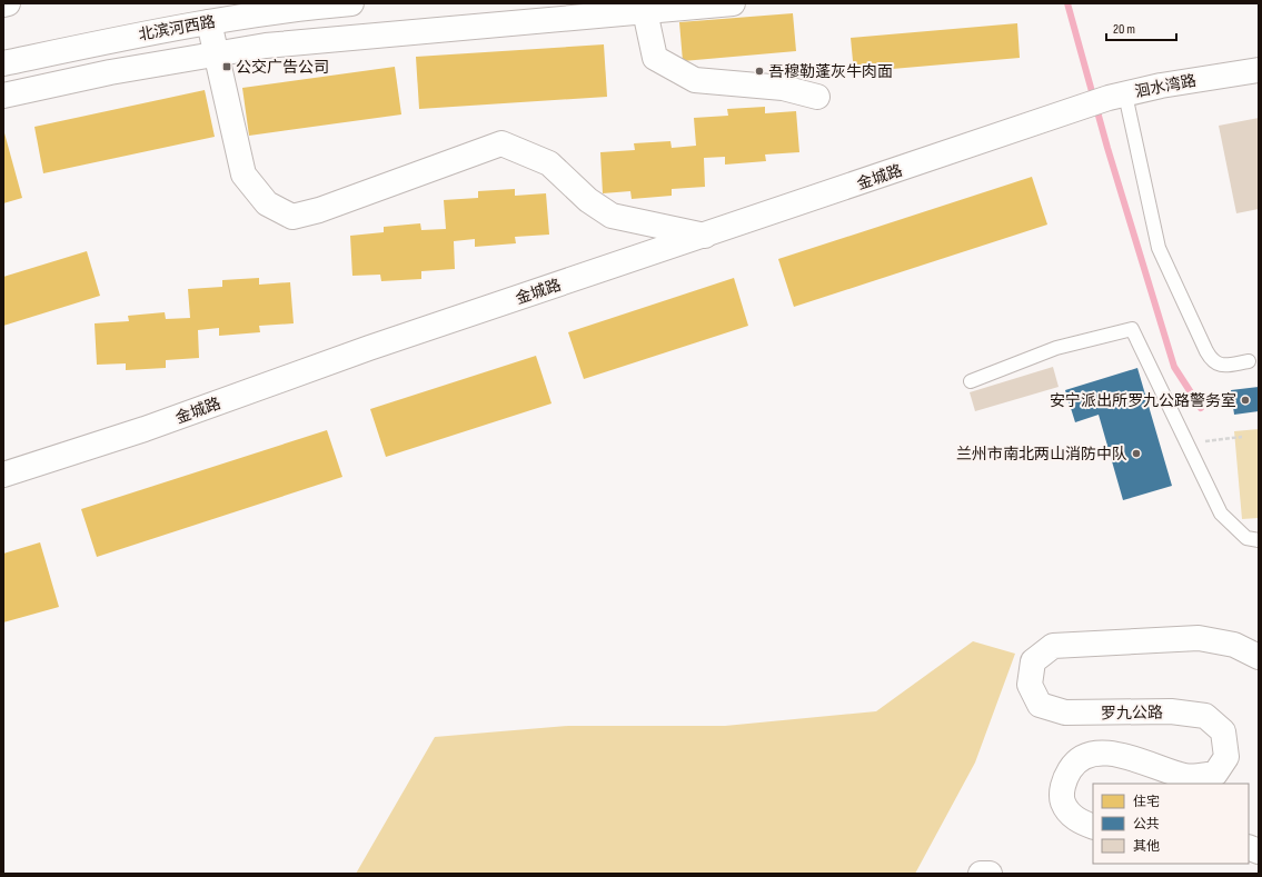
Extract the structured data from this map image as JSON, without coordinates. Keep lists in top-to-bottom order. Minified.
{"streets":{"street":["北滨河西路","洄水湾路","金城路","罗九公路"]},"crossings":[["洄水湾路","金城路"]],"places":{"transit":["公交广告公司"],"other":["吾穆勒蓬灰牛肉面","安宁派出所罗九公路警务室","兰州市南北两山消防中队"]},"legend":["住宅","公共","其他"],"scale_bar":"20 m"}
